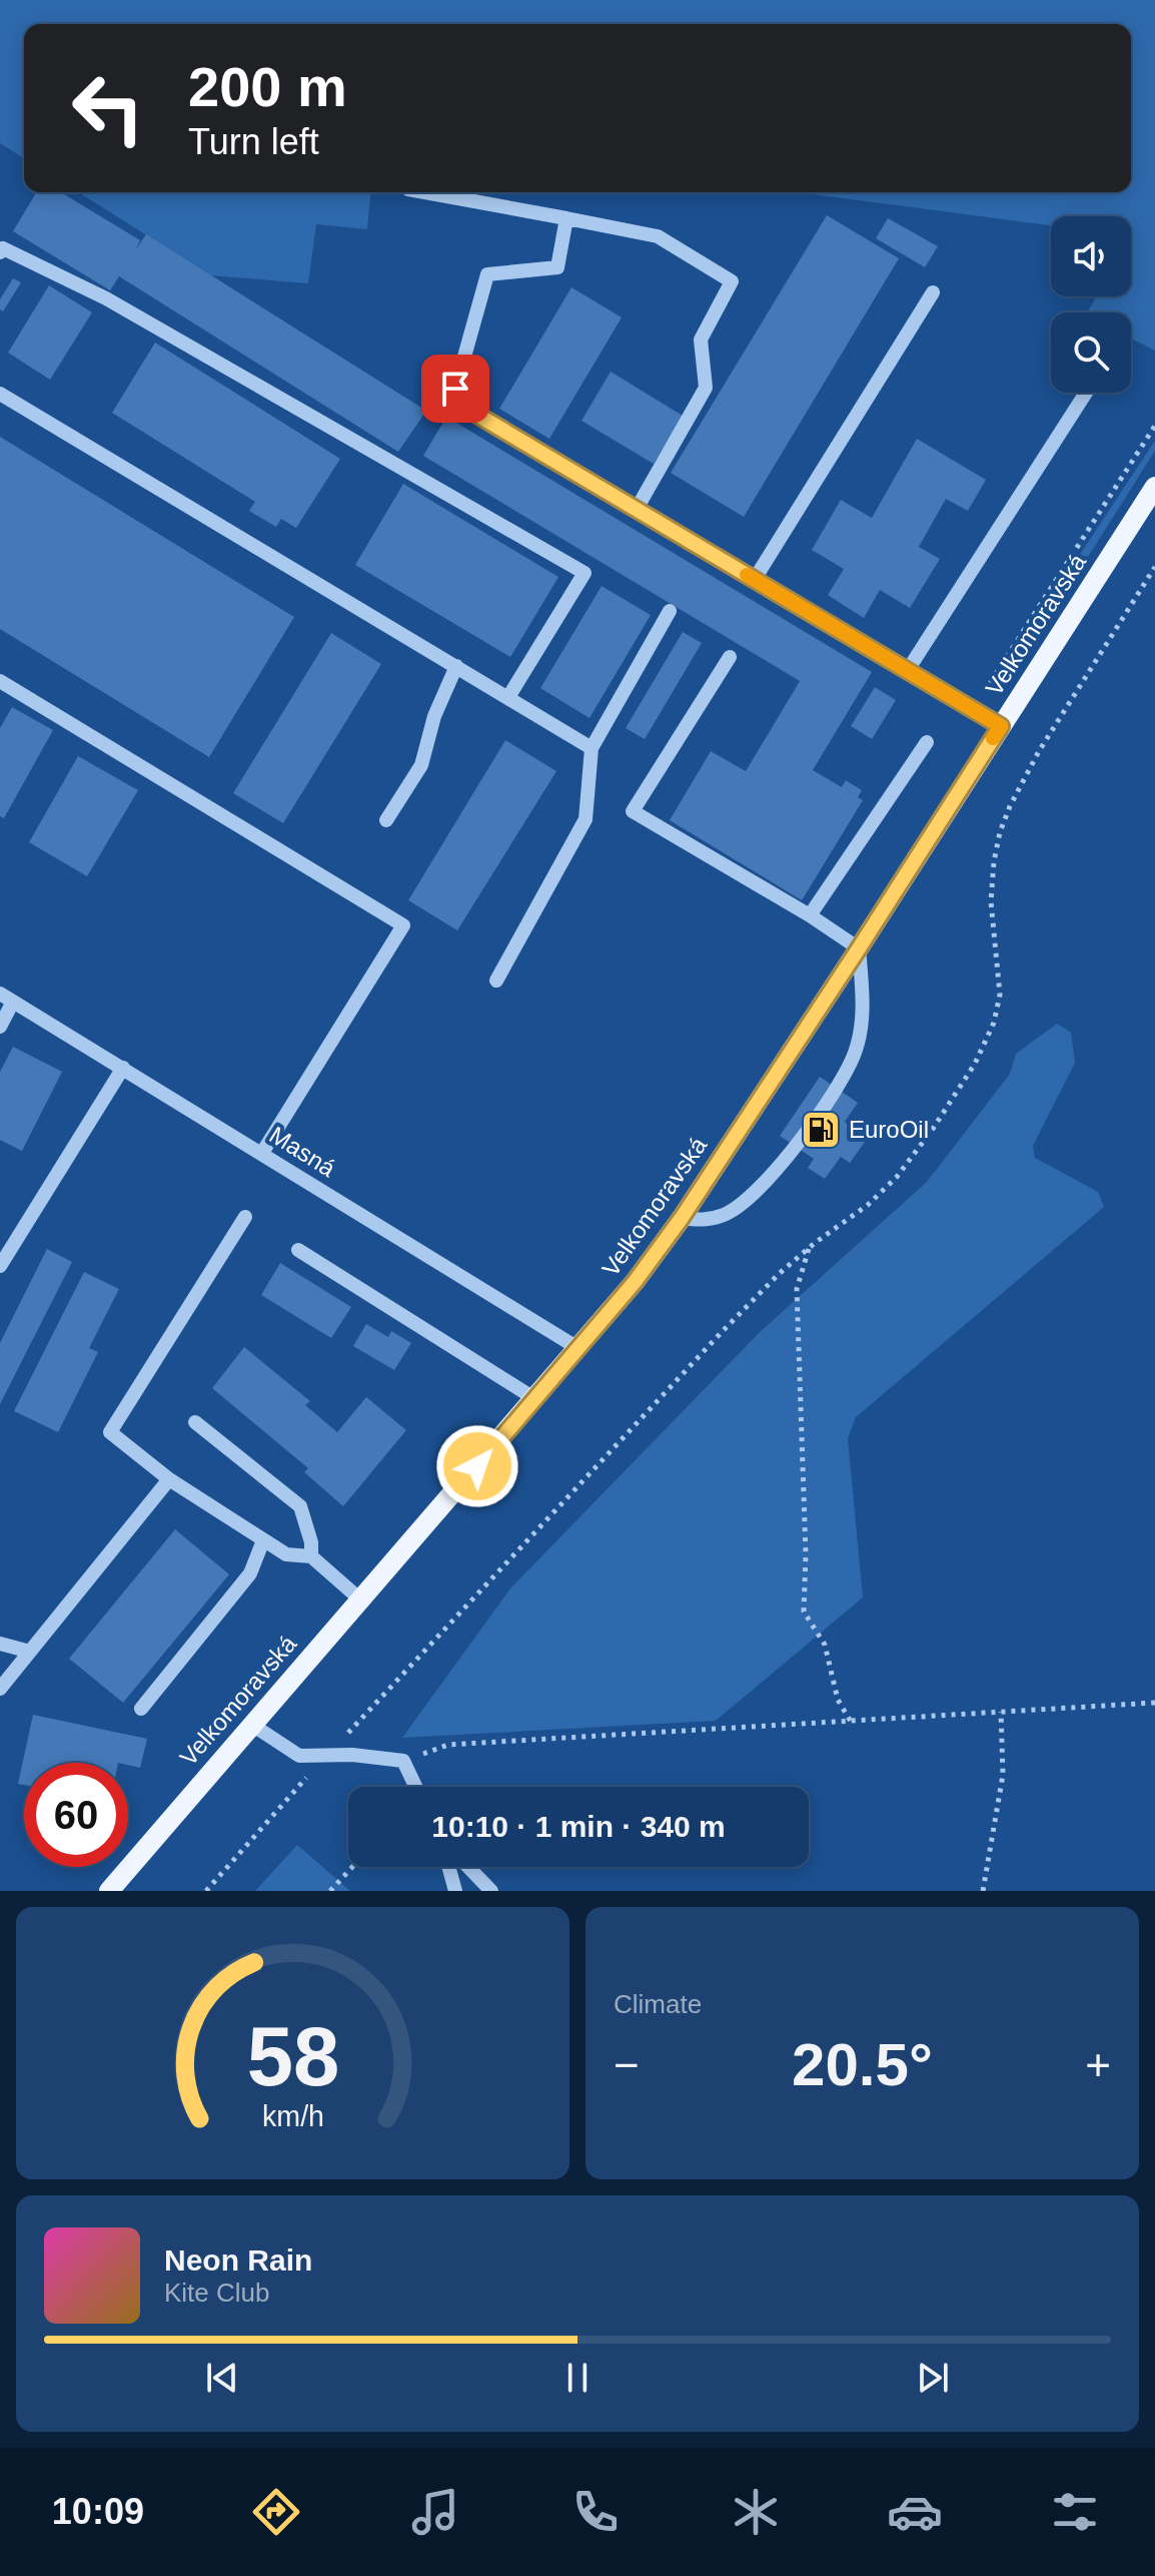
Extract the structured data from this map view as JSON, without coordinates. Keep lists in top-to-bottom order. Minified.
{"streets":{"main road":["Velkomoravská"],"street":["Masná"]},"crossings":[["Velkomoravská","Masná"]],"places":{"fuel station":["EuroOil"]},"page":{"turn":["200 m","Turn left"],"limit":"60","trip":"10:10 · 1 min · 340 m","tile":"Climate","heat":["−","20.5°","+"],"song":["Neon Rain","Kite Club"],"tabs":"10:09","gauge":["58","km/h"]}}
